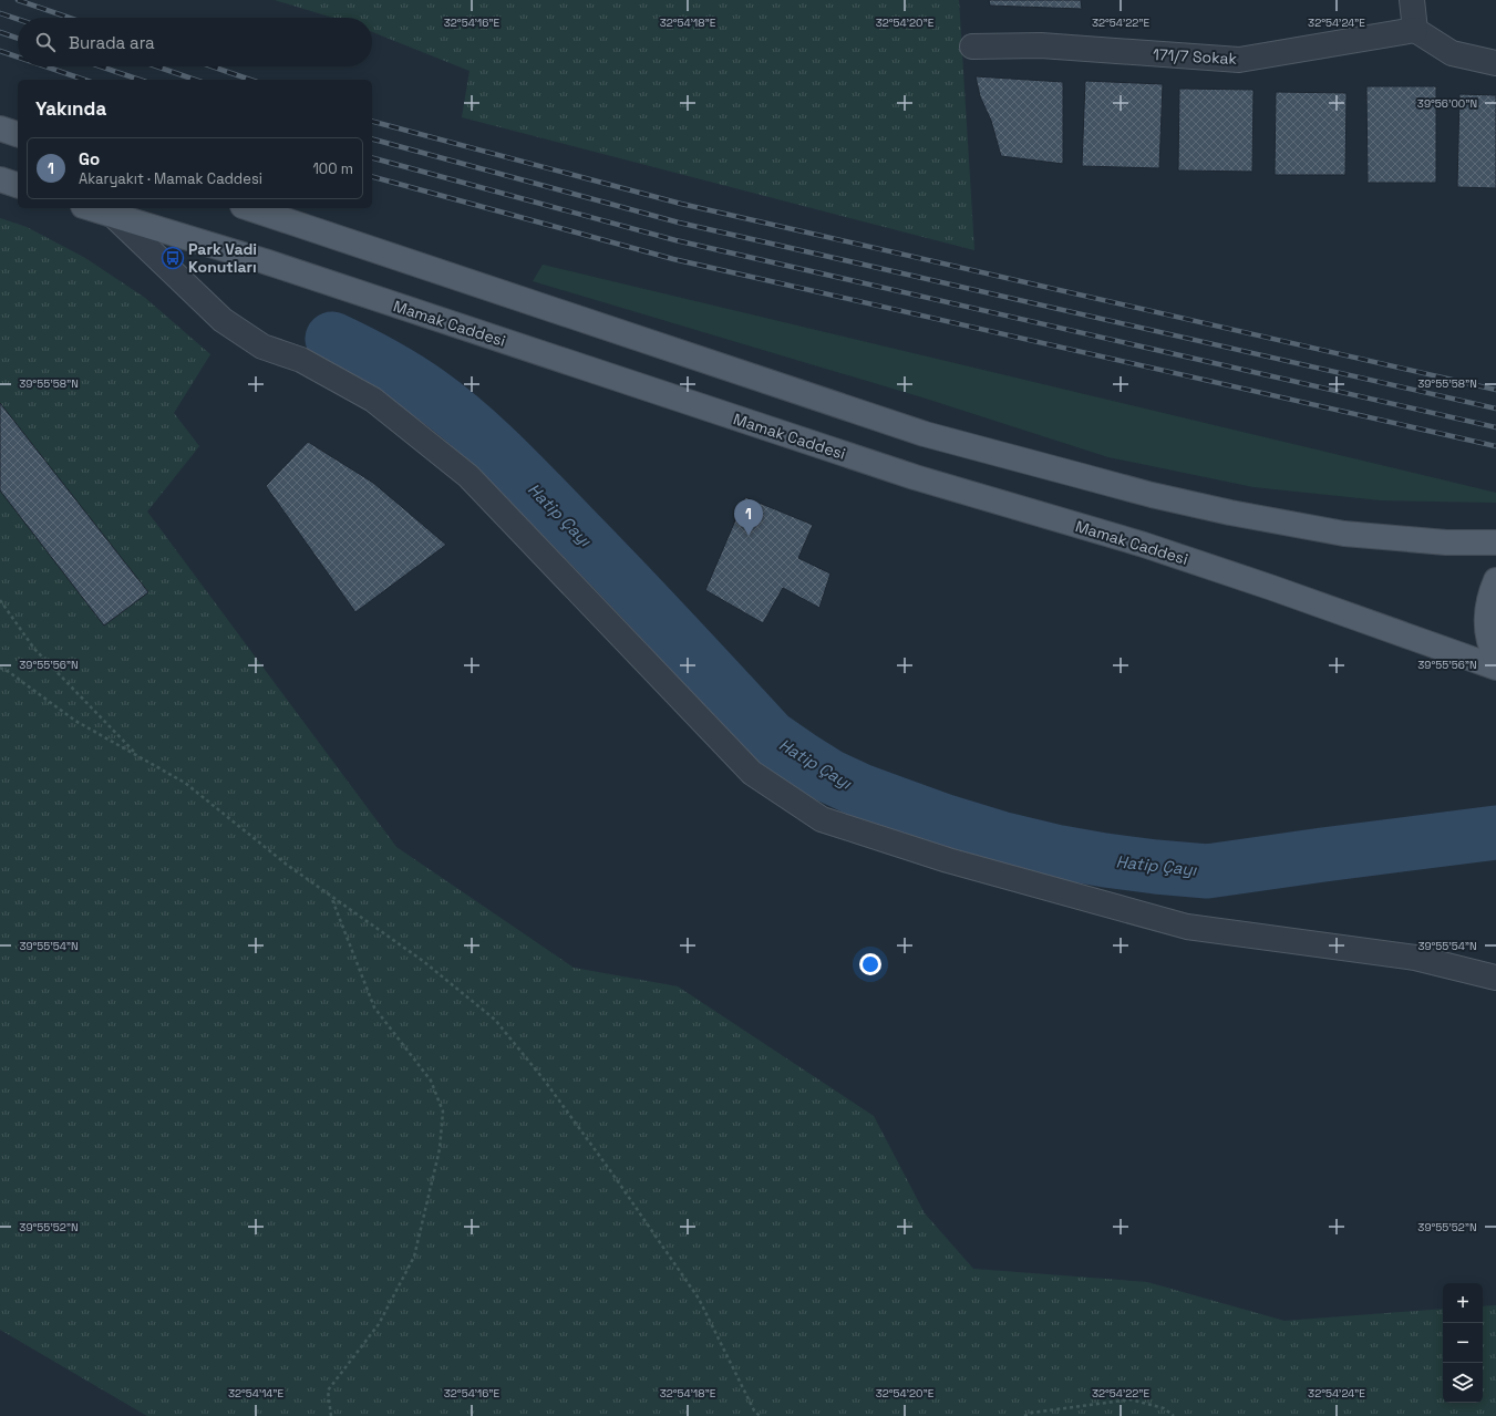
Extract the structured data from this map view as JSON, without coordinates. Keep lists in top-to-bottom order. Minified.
{"streets":{"main road":["Mamak Caddesi"],"street":["171/7 Sokak"]},"water":["Hatip Çayı"],"places":{"bus stop":["Park Vadi Konutları"]},"page":{"search":"Burada ara","heading":"Yakında","list":[{"mark":"1","name":"Go","note":"Akaryakıt · Mamak Caddesi","value":"100 m"}],"pins":"1","map_buttons":["+","−"]},"coordinates":["32°54'16\"E","32°54'18\"E","32°54'20\"E","32°54'22\"E","32°54'24\"E","39°56'00\"N","39°55'58\"N","39°55'56\"N","39°55'54\"N","39°55'52\"N","32°54'14\"E"]}
